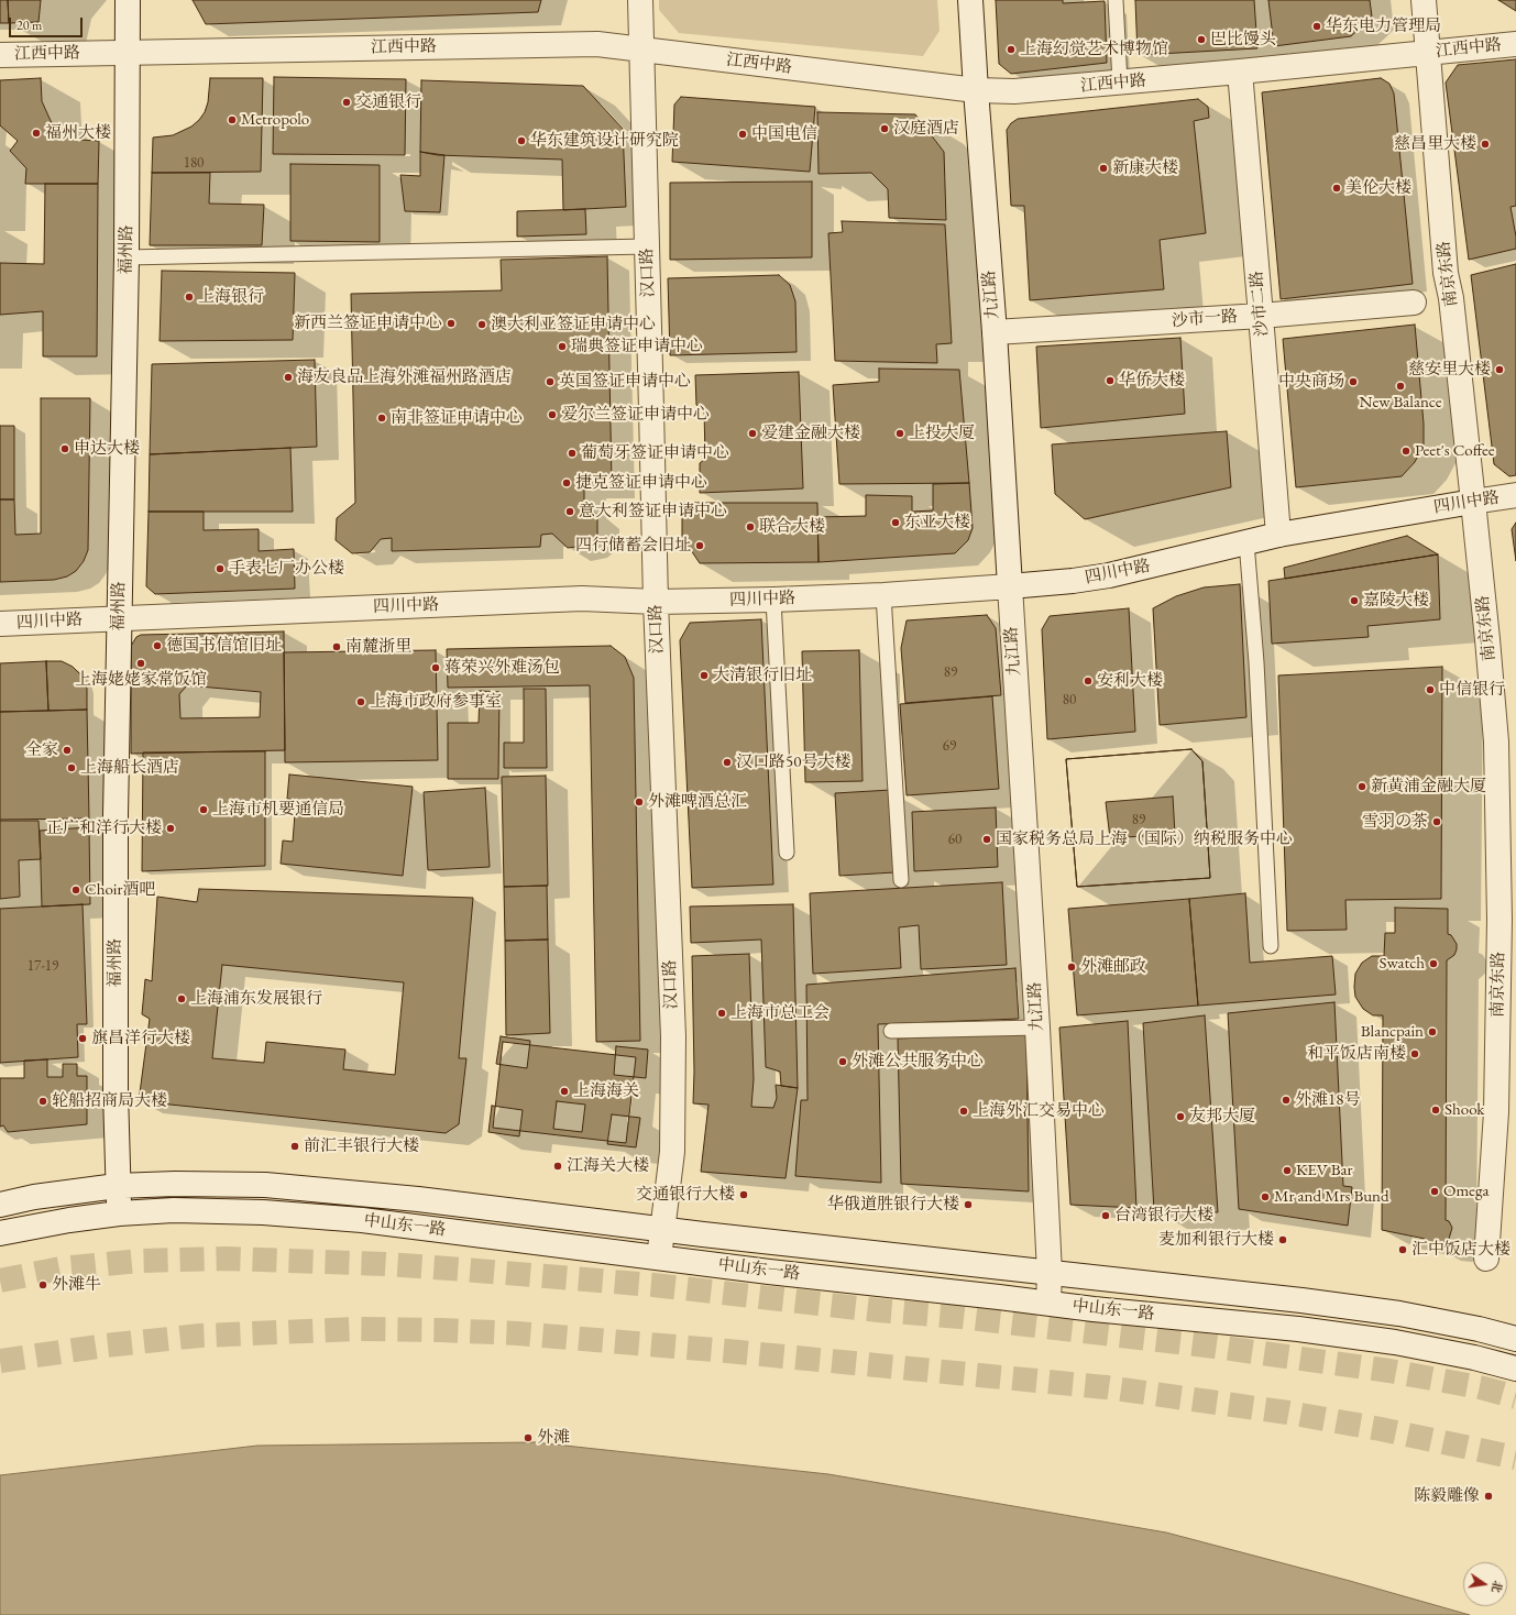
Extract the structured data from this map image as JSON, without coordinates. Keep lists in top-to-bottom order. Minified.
{"streets":{"street":["江西中路","福州路","汉口路","南京东路","九江路","沙市二路","沙市一路","四川中路","中山东一路"]},"crossings":[["江西中路","福州路"],["江西中路","汉口路"],["江西中路","南京东路"],["江西中路","九江路"],["江西中路","沙市二路"],["福州路","四川中路"],["福州路","中山东一路"],["汉口路","四川中路"],["汉口路","中山东一路"],["南京东路","四川中路"],["九江路","沙市一路"],["九江路","四川中路"],["九江路","中山东一路"],["沙市二路","沙市一路"],["沙市二路","四川中路"]],"places":["华东电力管理局","巴比馒头","上海幻觉艺术博物馆","交通银行","Metropolo","汉庭酒店","福州大楼","中国电信","华东建筑设计研究院","慈昌里大楼","新康大楼","美伦大楼","上海银行","新西兰签证申请中心","澳大利亚签证申请中心","瑞典签证申请中心","慈安里大楼","海友良品上海外滩福州路酒店","华侨大楼","英国签证申请中心","中央商场","New Balance","爱尔兰签证申请中心","南非签证申请中心","爱建金融大楼","上投大厦","申达大楼","Peet's Coffee","葡萄牙签证申请中心","捷克签证申请中心","意大利签证申请中心","东亚大楼","联合大楼","四行储蓄会旧址","手表七厂办公楼","嘉陵大楼","德国书信馆旧址","南麓浙里","上海姥姥家常饭馆","蒋荣兴外难汤包","大清银行旧址","安利大楼","中信银行","上海市政府参事室","全家","汉口路50号大楼","上海船长酒店","新黄浦金融大厦","外滩啤酒总汇","上海市机要通信局","雪羽の茶","正广和洋行大楼","国家税务总局上海（国际）纳税服务中心","Choir酒吧","Swatch","外滩邮政","上海浦东发展银行","上海市总工会","Blancpain","旗昌洋行大楼","和平饭店南楼","外滩公共服务中心","上海海关","外滩18号","轮船招商局大楼","Shook","上海外汇交易中心","友邦大厦","前汇丰银行大楼","江海关大楼","KEV Bar","Omega","交通银行大楼","Mr and Mrs Bund","华俄道胜银行大楼","台湾银行大楼","麦加利银行大楼","汇中饭店大楼","外滩牛","外滩","陈毅雕像"],"house_numbers":["180","89","80","69","89","60","17-19"],"scale_bar":"20 m","north":"right"}
